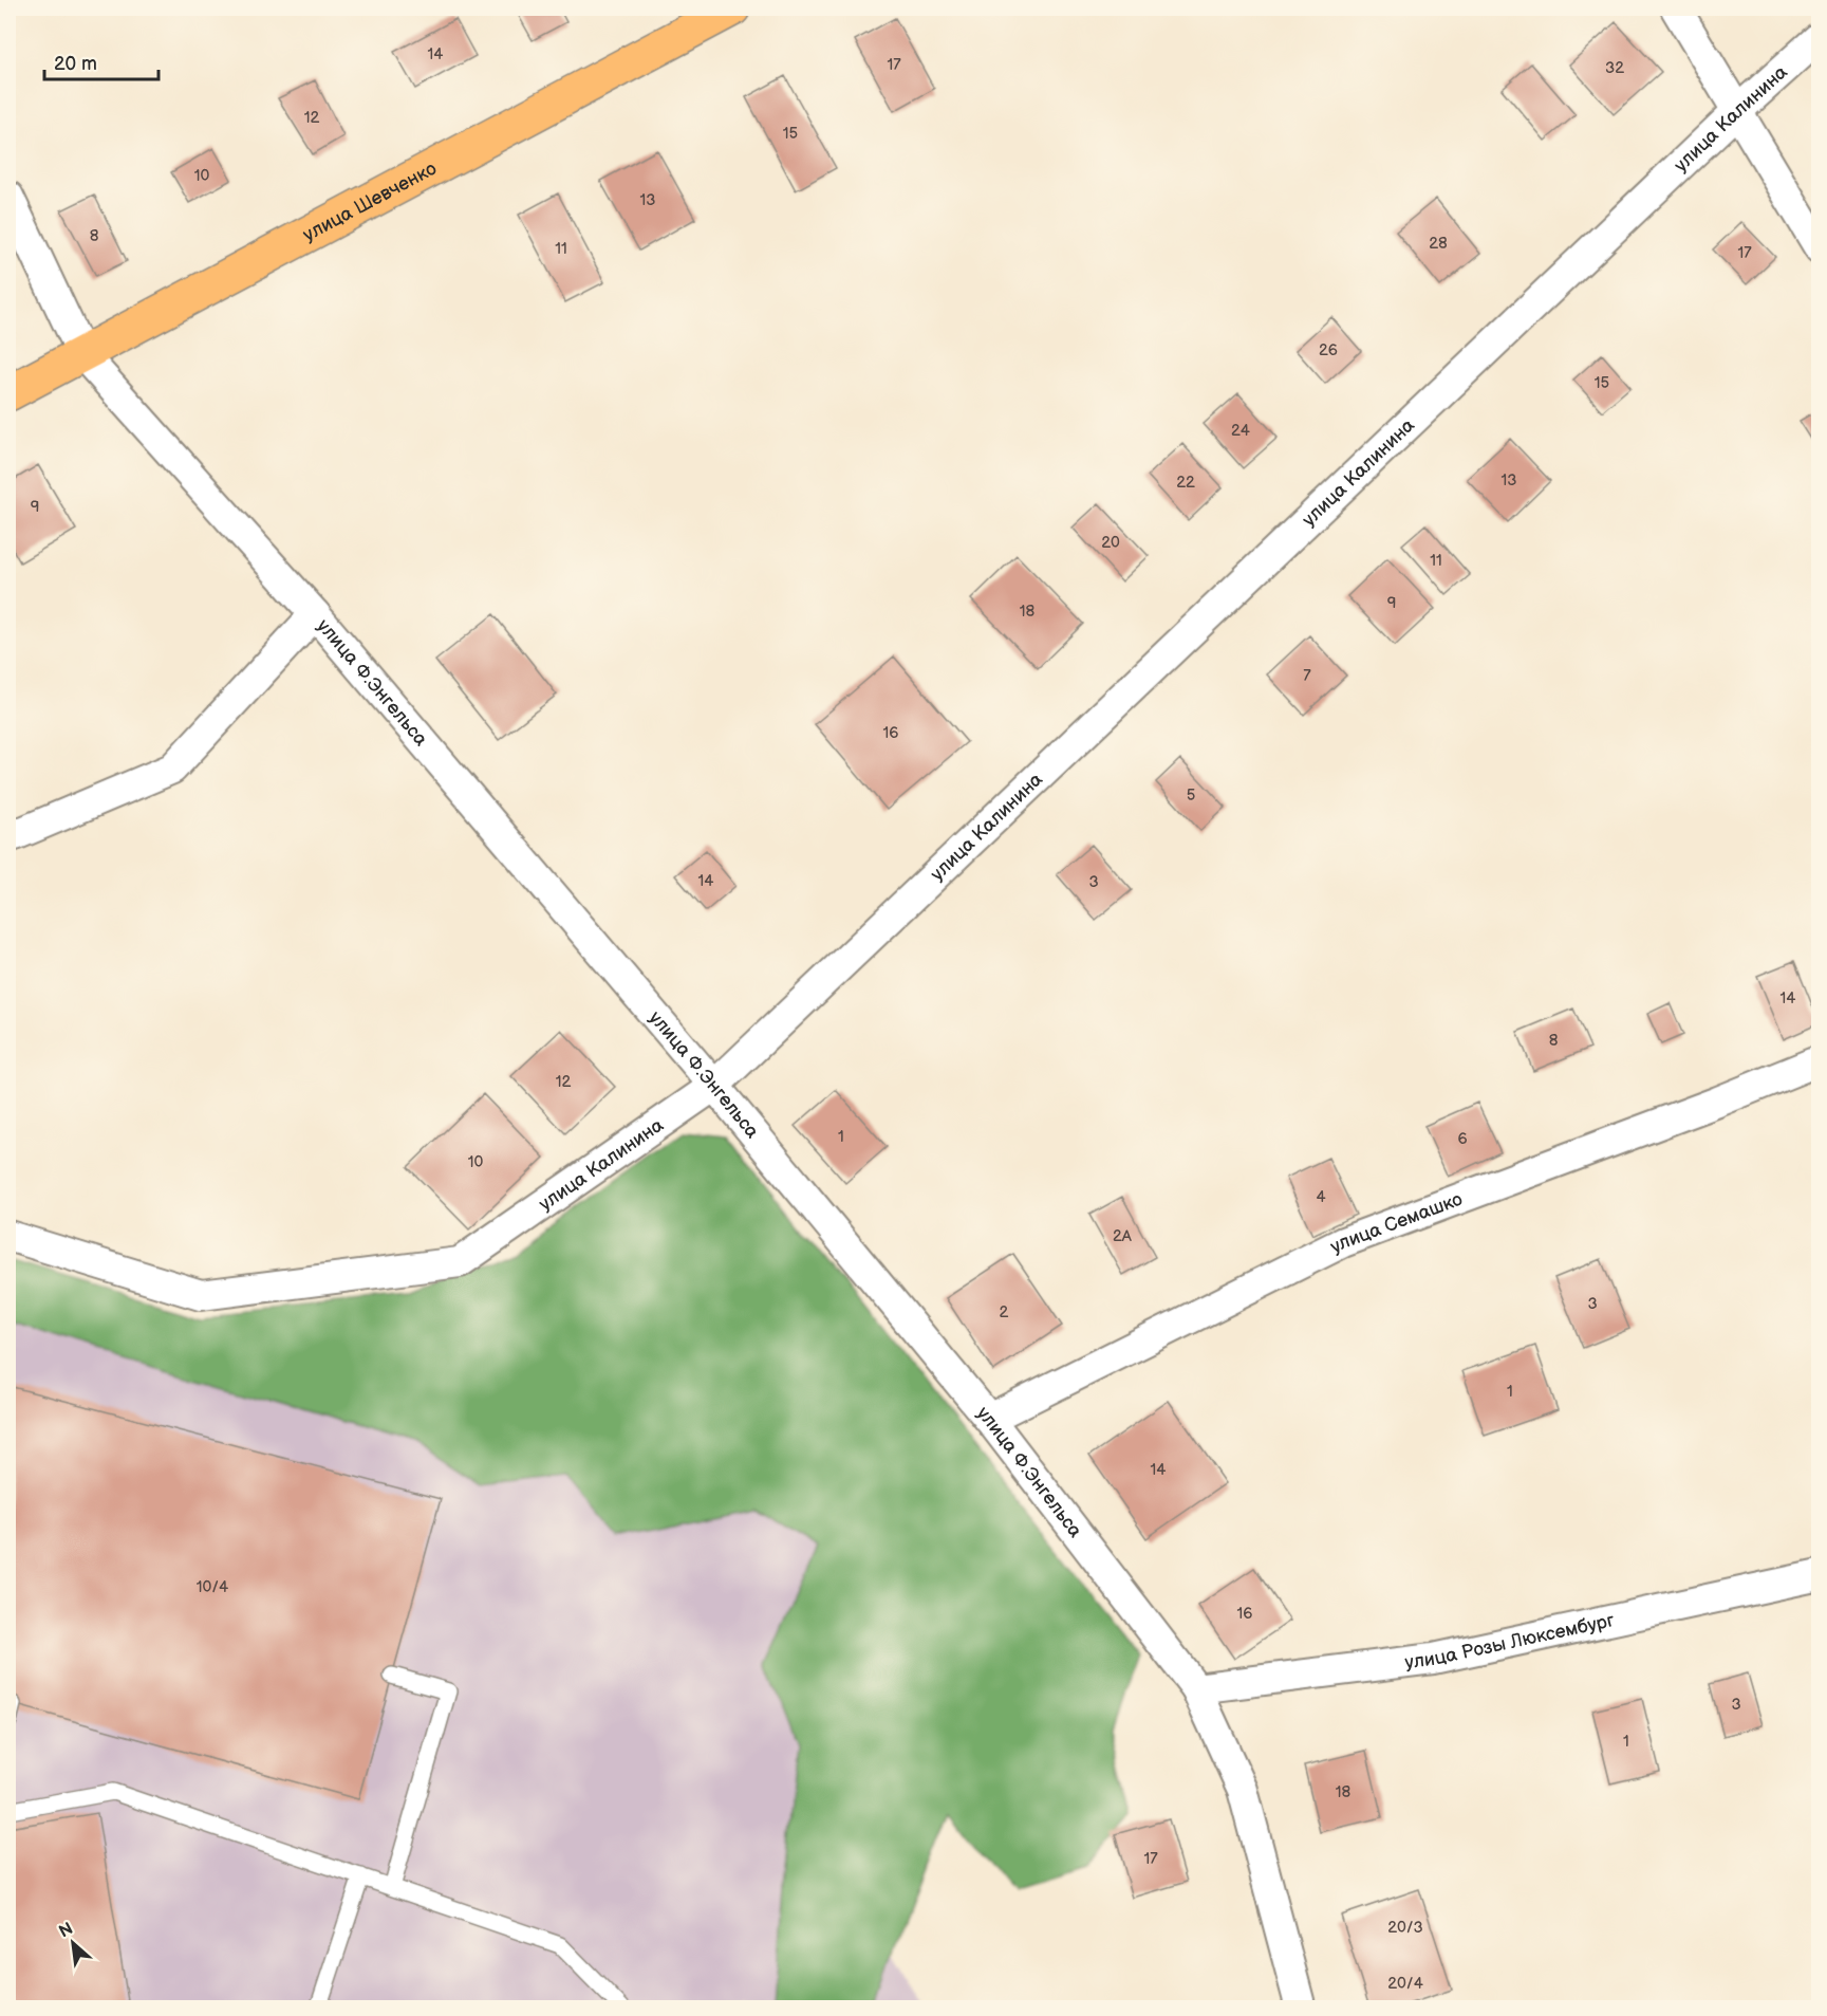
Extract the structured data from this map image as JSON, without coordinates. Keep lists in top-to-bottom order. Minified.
{"streets":{"main road":["улица Шевченко"],"street":["улица Калинина","улица Ф.Энгельса","улица Семашко","улица Розы Люксембург"]},"crossings":[["улица Калинина","улица Ф.Энгельса"],["улица Шевченко","улица Ф.Энгельса"],["улица Ф.Энгельса","улица Семашко"],["улица Ф.Энгельса","улица Розы Люксембург"]],"house_numbers":["14","17","32","12","15","10","13","8","28","11","17","26","15","24","13","22","9","20","11","9","18","7","16","5","14","3","14","8","12","1","6","10","4","2А","3","2","1","14","10/4","16","3","1","18","17","20/3","20/4"],"scale_bar":"20 m","north":"top left"}
